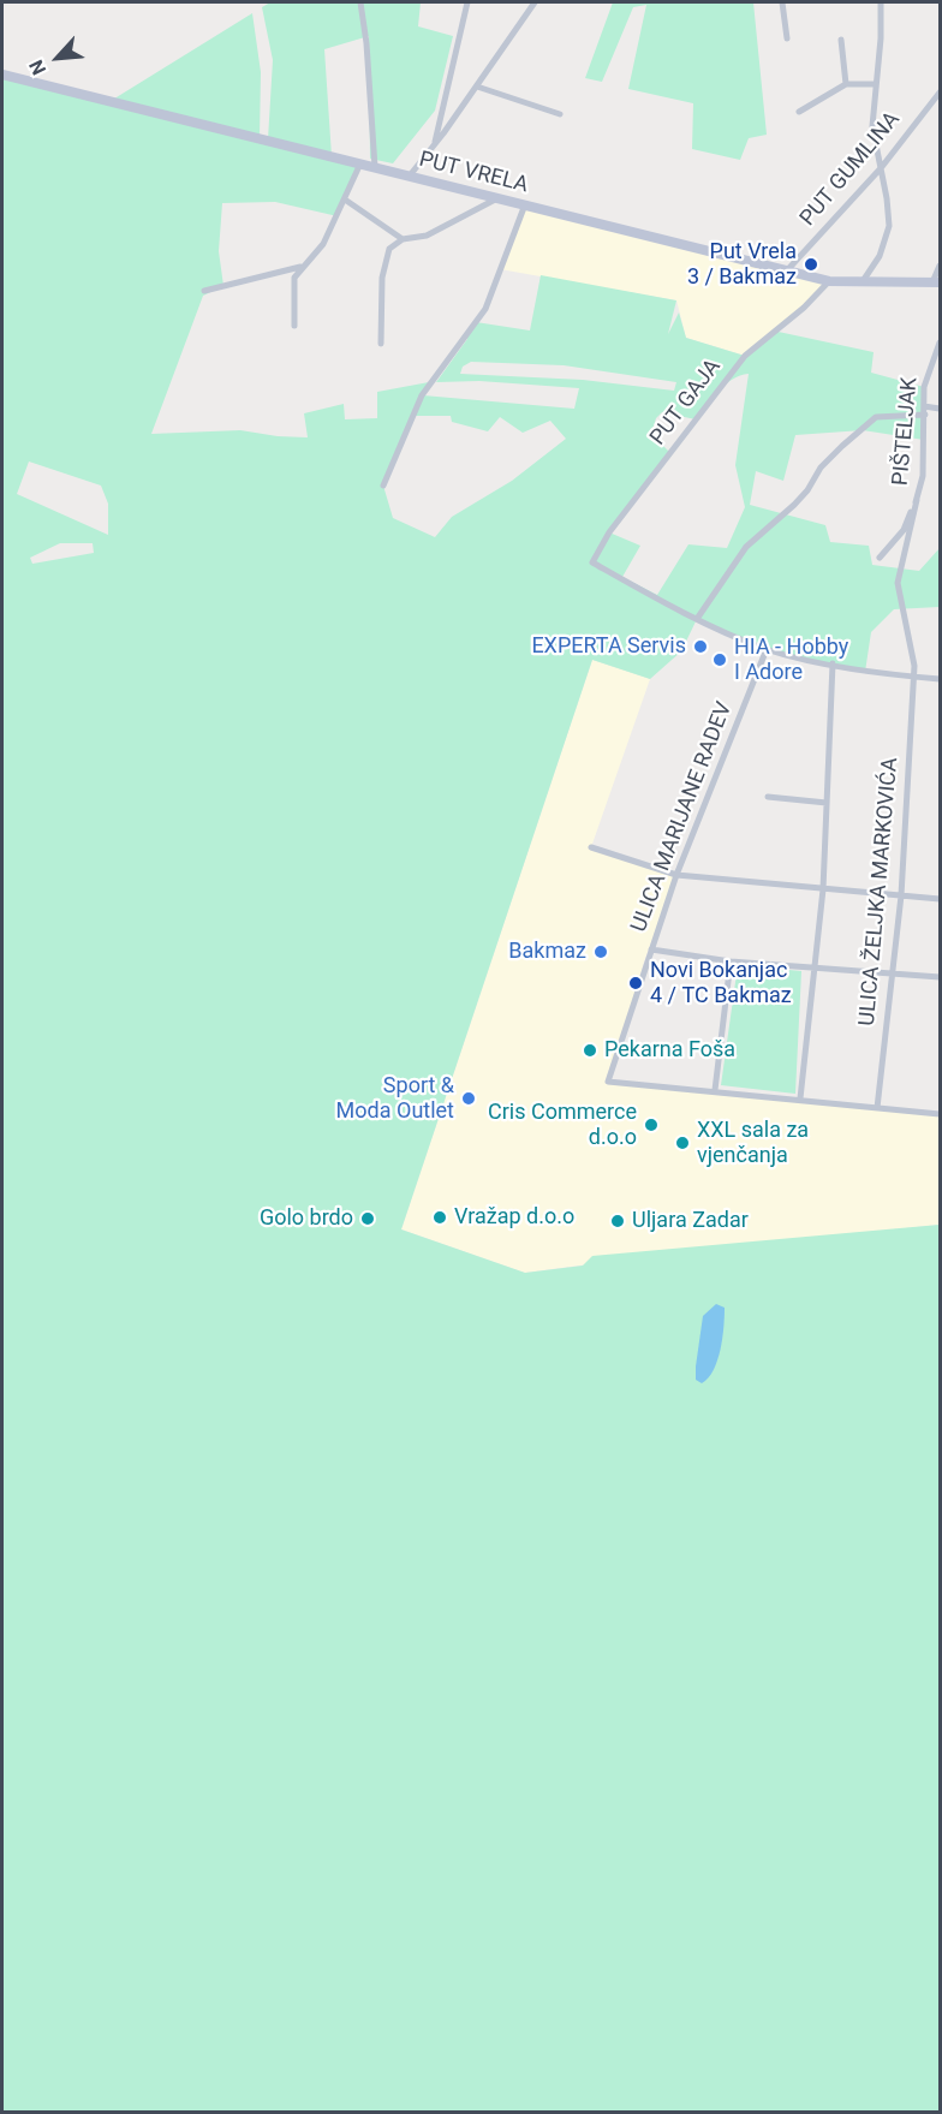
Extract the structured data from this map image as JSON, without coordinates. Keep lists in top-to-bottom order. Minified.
{"streets":{"main road":["PUT VRELA"],"street":["PUT GUMLINA","PUT GAJA","PIŠTELJAK","ULICA MARIJANE RADEV","ULICA ŽELJKA MARKOVIĆA"]},"crossings":[["PUT GUMLINA","PUT VRELA"],["PUT VRELA","PUT GAJA"],["PIŠTELJAK","ULICA ŽELJKA MARKOVIĆA"]],"places":["Put Vrela 3 / Bakmaz","EXPERTA Servis","HIA - Hobby I Adore","Bakmaz","Novi Bokanjac 4 / TC Bakmaz","Pekarna Foša","Sport & Moda Outlet","Cris Commerce d.o.o","XXL sala za vjenčanja","Vražap d.o.o","Golo brdo","Uljara Zadar"],"north":"bottom left"}
